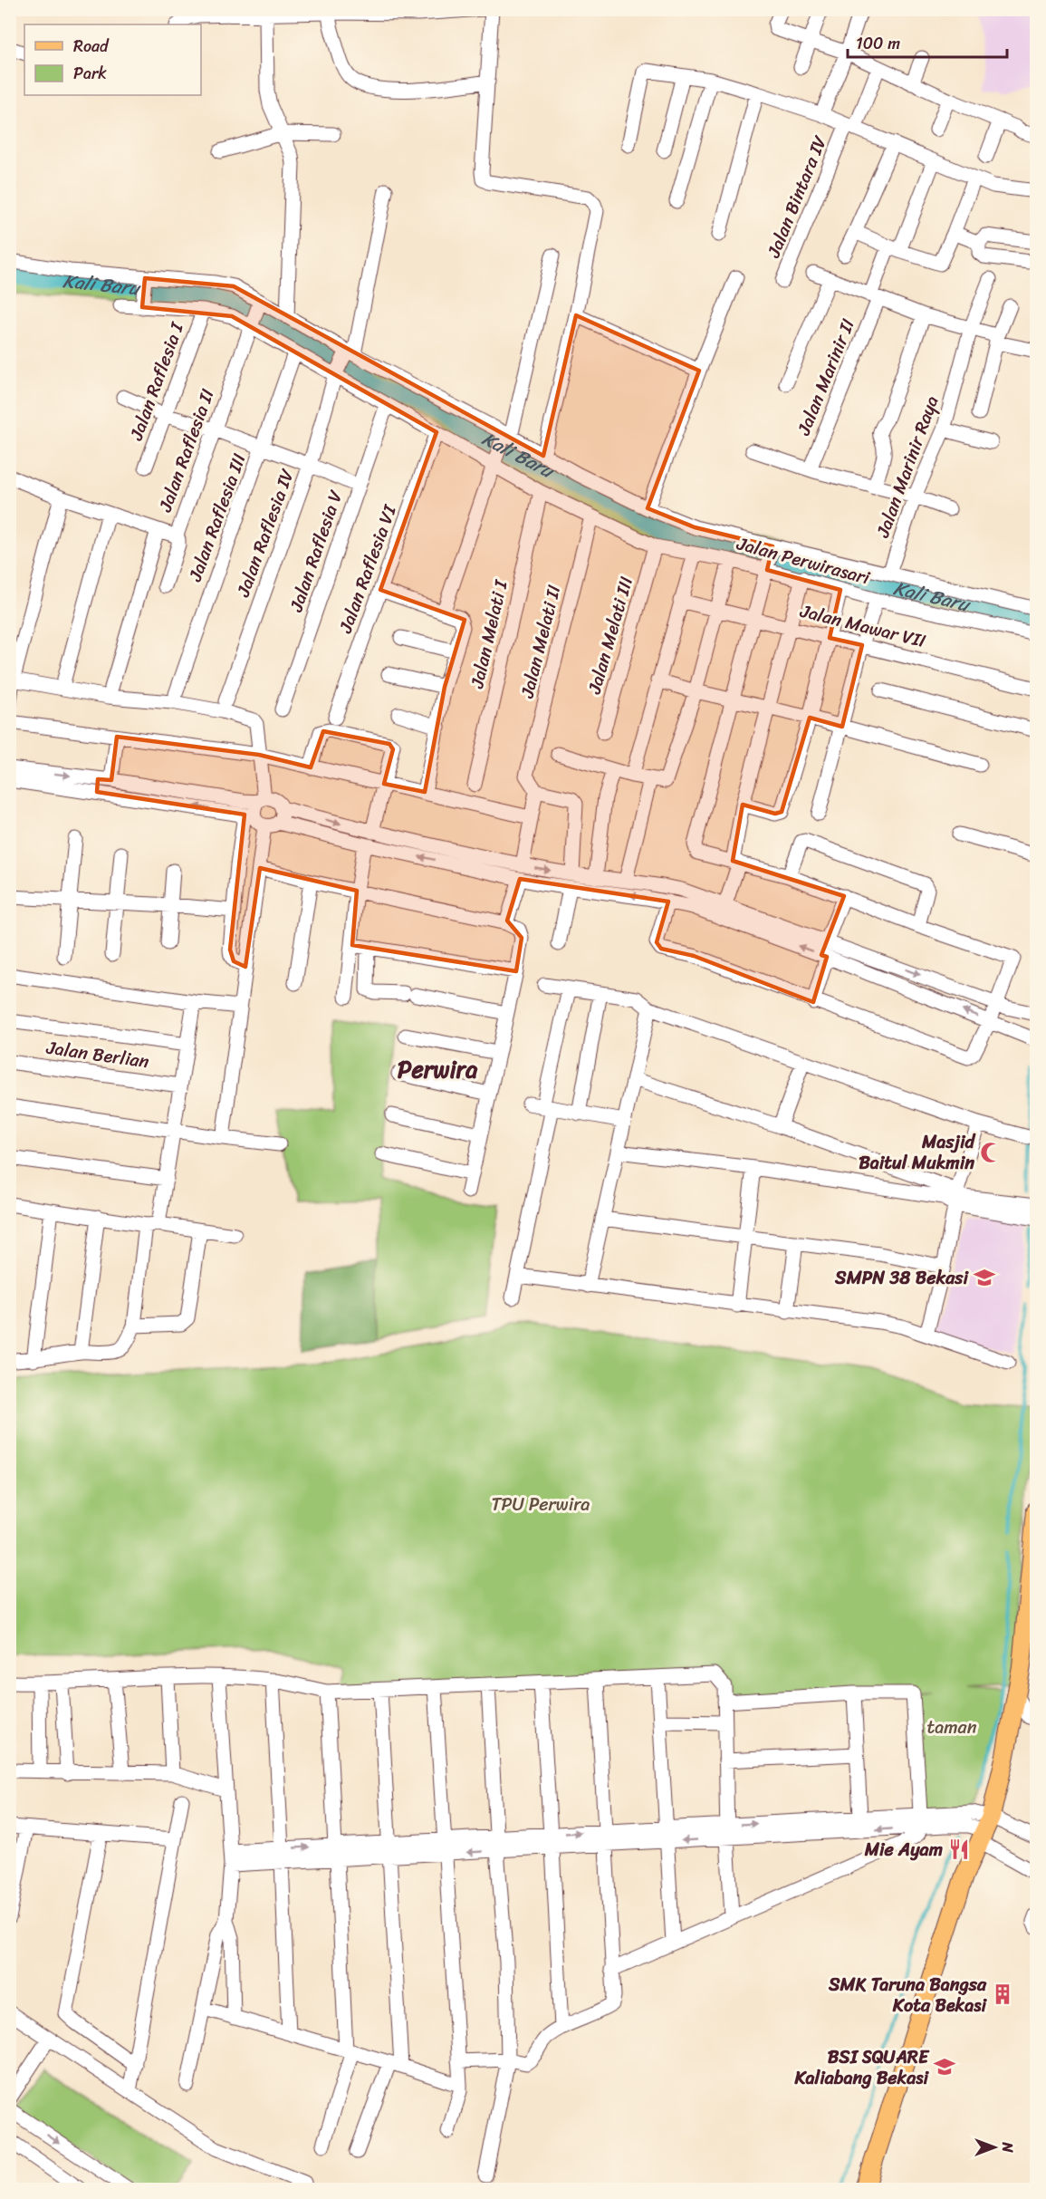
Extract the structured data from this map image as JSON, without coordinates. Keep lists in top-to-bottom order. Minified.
{"streets":{"street":["Jalan Bintara IV","Jalan Marinir II","Jalan Raflesia I","Jalan Raflesia II","Jalan Marinir Raya","Jalan Raflesia III","Jalan Raflesia IV","Jalan Raflesia V","Jalan Perwirasari","Jalan Raflesia VI","Jalan Mawar VII","Jalan Melati I","Jalan Melati III","Jalan Melati II","Jalan Berlian"]},"crossings":[["Jalan Raflesia II","Jalan Perwirasari"],["Jalan Raflesia III","Jalan Perwirasari"],["Jalan Raflesia IV","Jalan Perwirasari"],["Jalan Raflesia V","Jalan Perwirasari"],["Jalan Perwirasari","Jalan Raflesia VI"],["Jalan Perwirasari","Jalan Melati I"],["Jalan Perwirasari","Jalan Melati III"],["Jalan Perwirasari","Jalan Melati II"]],"districts":["Perwira"],"water":["Kali Baru"],"parks":["TPU Perwira","taman"],"places":{"mosque":["Masjid Baitul Mukmin"],"school or university":["SMPN 38 Bekasi","BSI SQUARE Kaliabang Bekasi"],"restaurant":["Mie Ayam"],"building":["SMK Taruna Bangsa Kota Bekasi"]},"legend":["Road","Park"],"scale_bar":"100 m","north":"right"}
